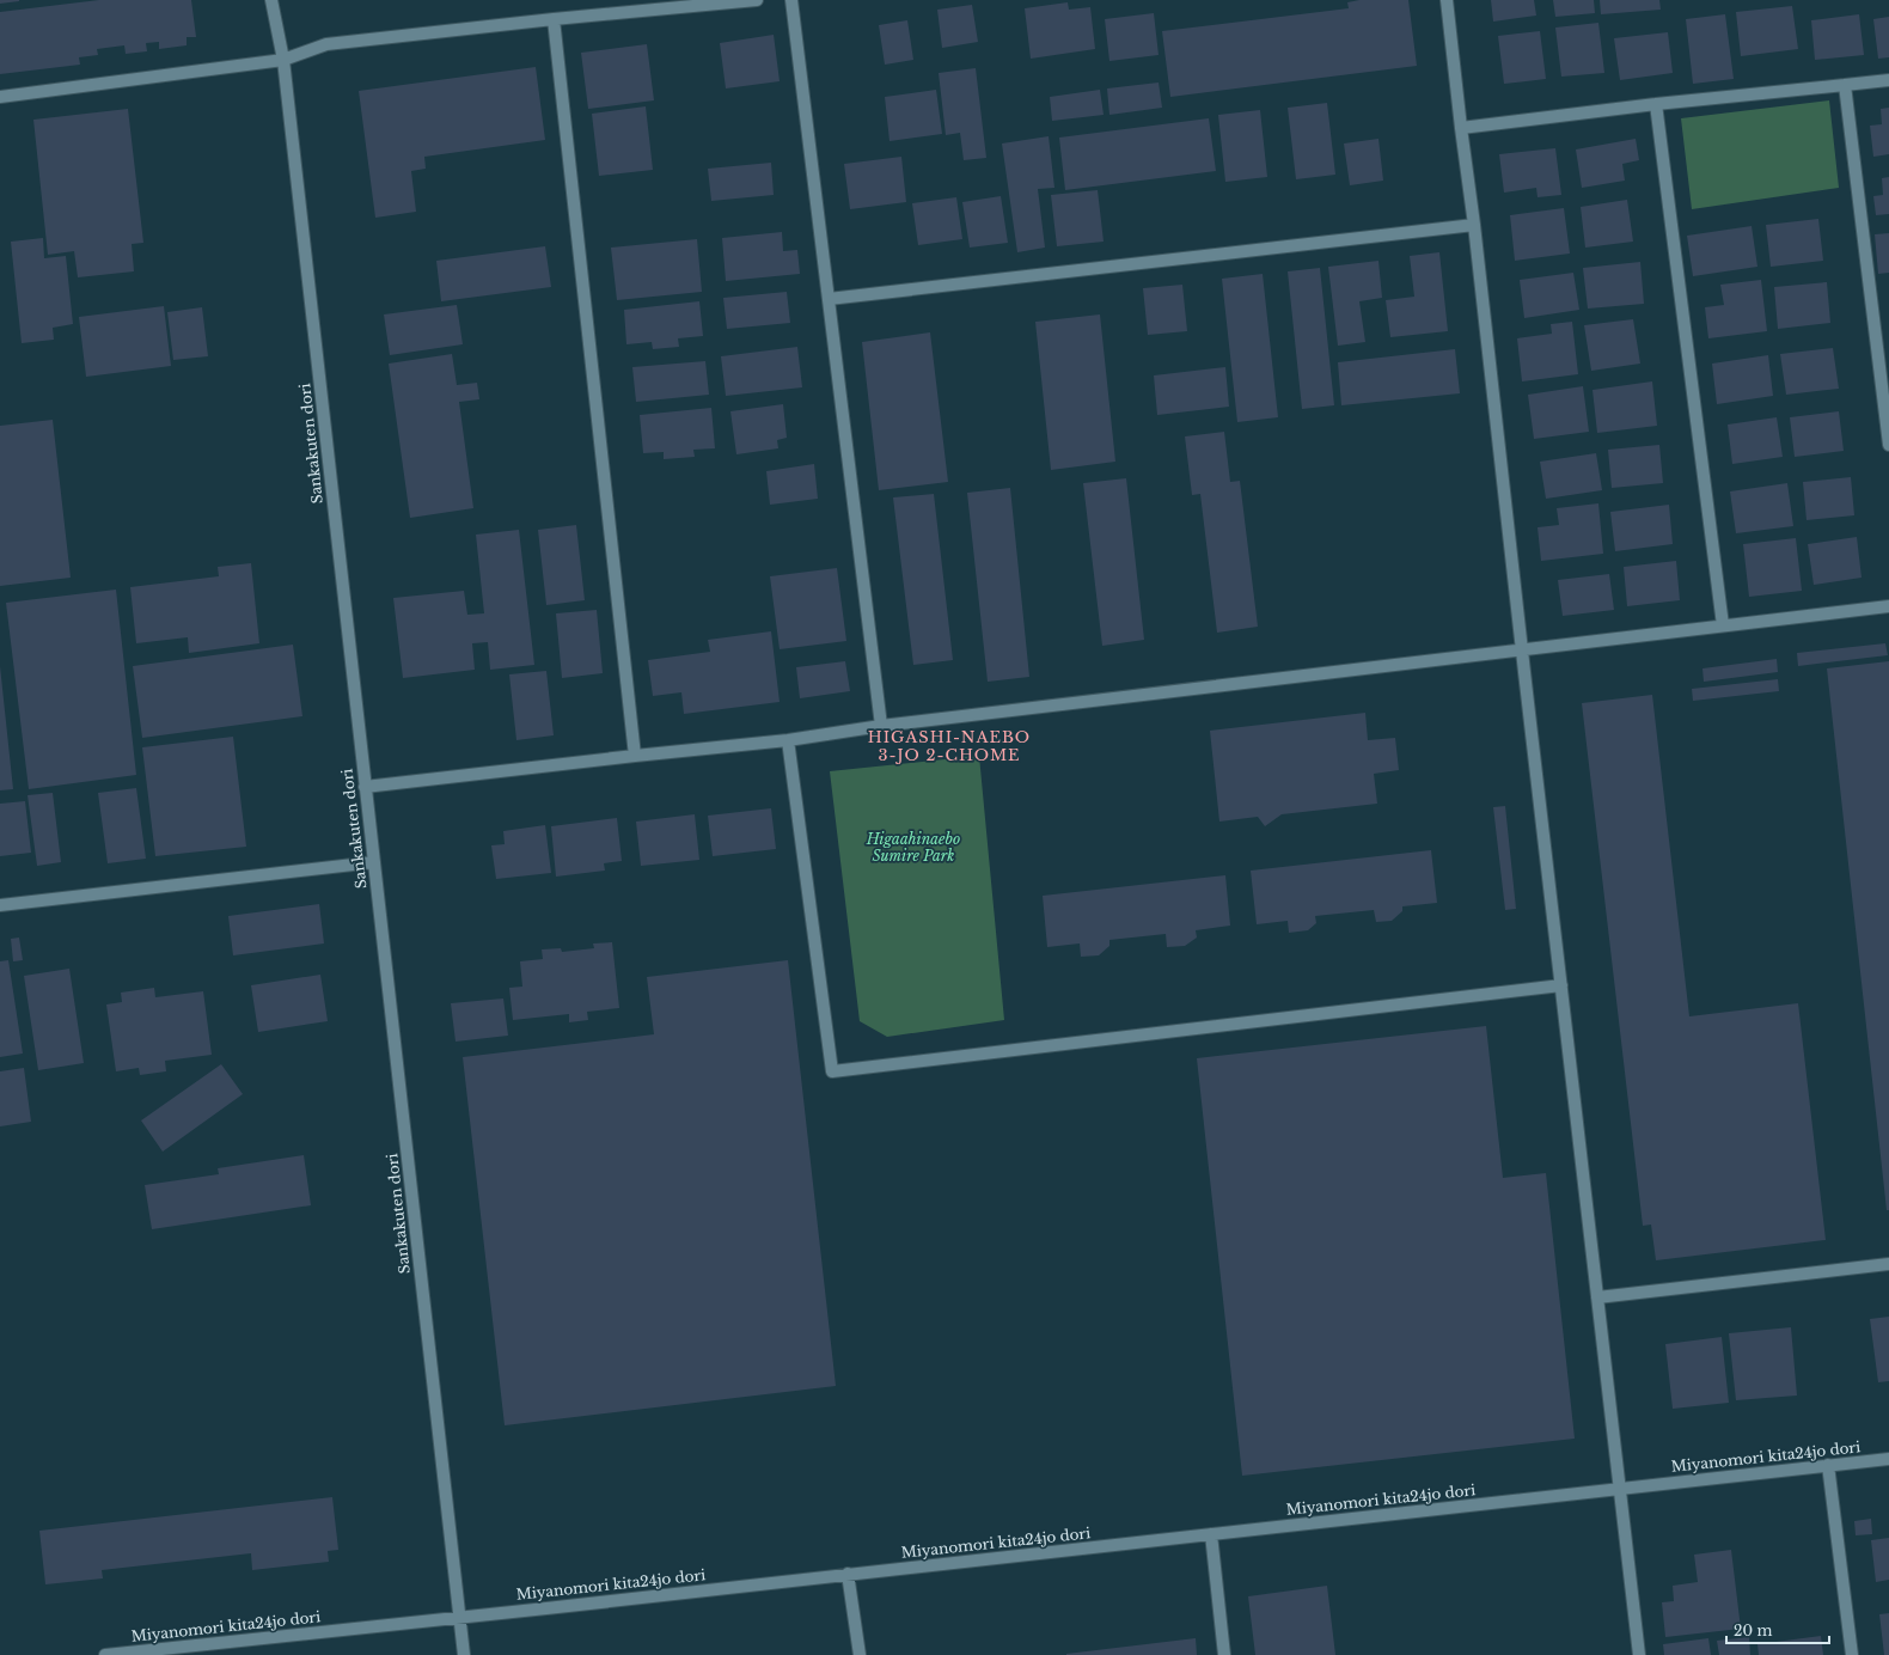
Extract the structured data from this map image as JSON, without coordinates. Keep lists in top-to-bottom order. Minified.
{"streets":{"street":["Sankakuten dori","Miyanomori kita24jo dori"]},"crossings":[["Sankakuten dori","Miyanomori kita24jo dori"]],"districts":["HIGASHI-NAEBO 3-JO 2-CHOME"],"parks":["Higaahinaebo Sumire Park"],"scale_bar":"20 m"}
